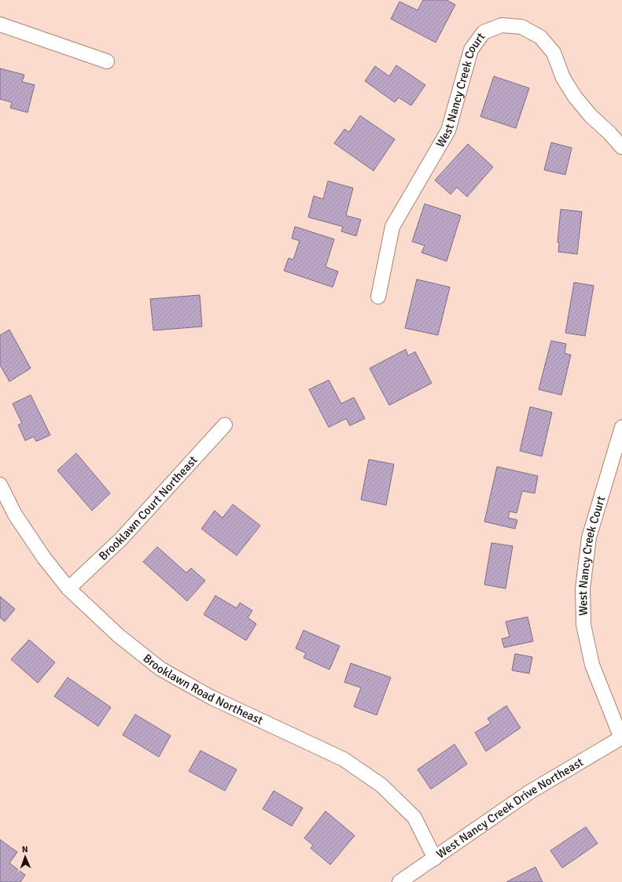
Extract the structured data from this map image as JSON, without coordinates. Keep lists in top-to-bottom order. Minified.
{"streets":{"street":["West Nancy Creek Court","Brooklawn Court Northeast","Brooklawn Road Northeast","West Nancy Creek Drive Northeast"]},"crossings":[["West Nancy Creek Court","West Nancy Creek Drive Northeast"],["Brooklawn Court Northeast","Brooklawn Road Northeast"],["Brooklawn Road Northeast","West Nancy Creek Drive Northeast"]],"north":"top"}
